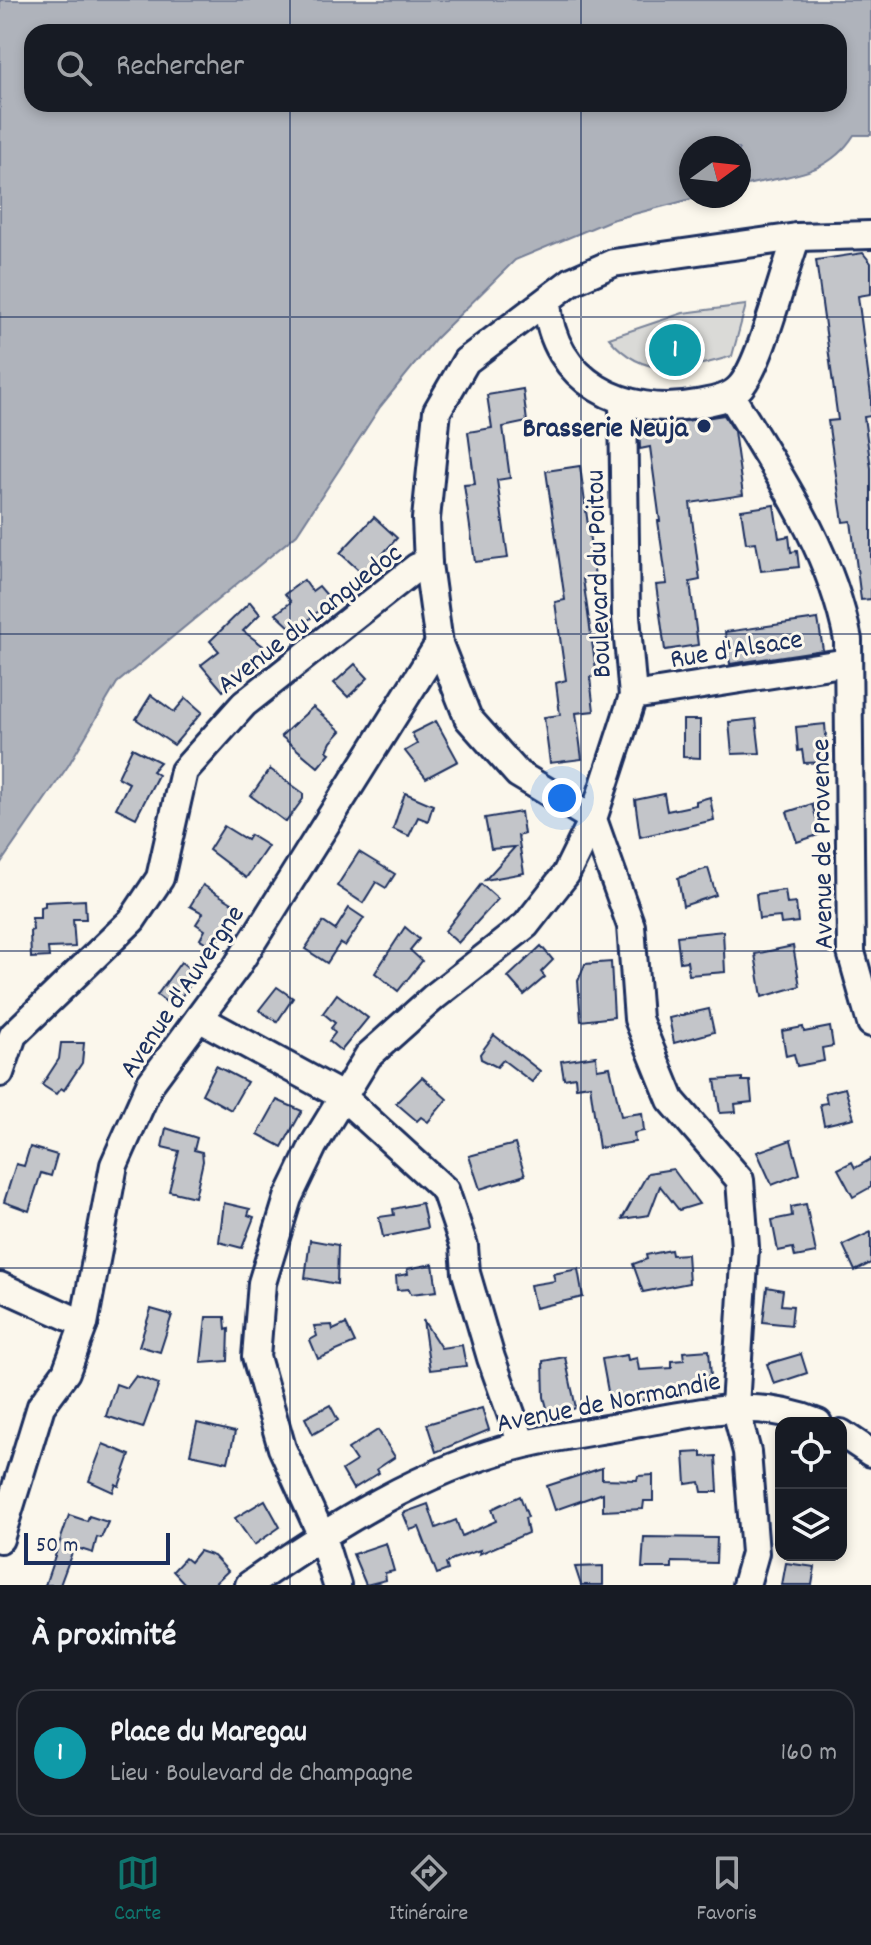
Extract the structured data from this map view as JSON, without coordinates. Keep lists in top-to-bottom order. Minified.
{"streets":{"street":["Boulevard du Poitou","Avenue du Languedoc","Rue d'Alsace","Avenue de Provence","Avenue d'Auvergne","Avenue de Normandie"]},"crossings":[["Boulevard du Poitou","Rue d'Alsace"],["Rue d'Alsace","Avenue de Provence"]],"places":["Brasserie Neuja"],"scale_bar":"50 m","north":"right","page":{"search":"Rechercher","pins":"1","scale":"50 m","heading":"À proximité","list":[{"mark":"1","name":"Place du Maregau","note":"Lieu · Boulevard de Champagne","value":"160 m"}],"nav":["Carte","Itinéraire","Favoris"]}}
